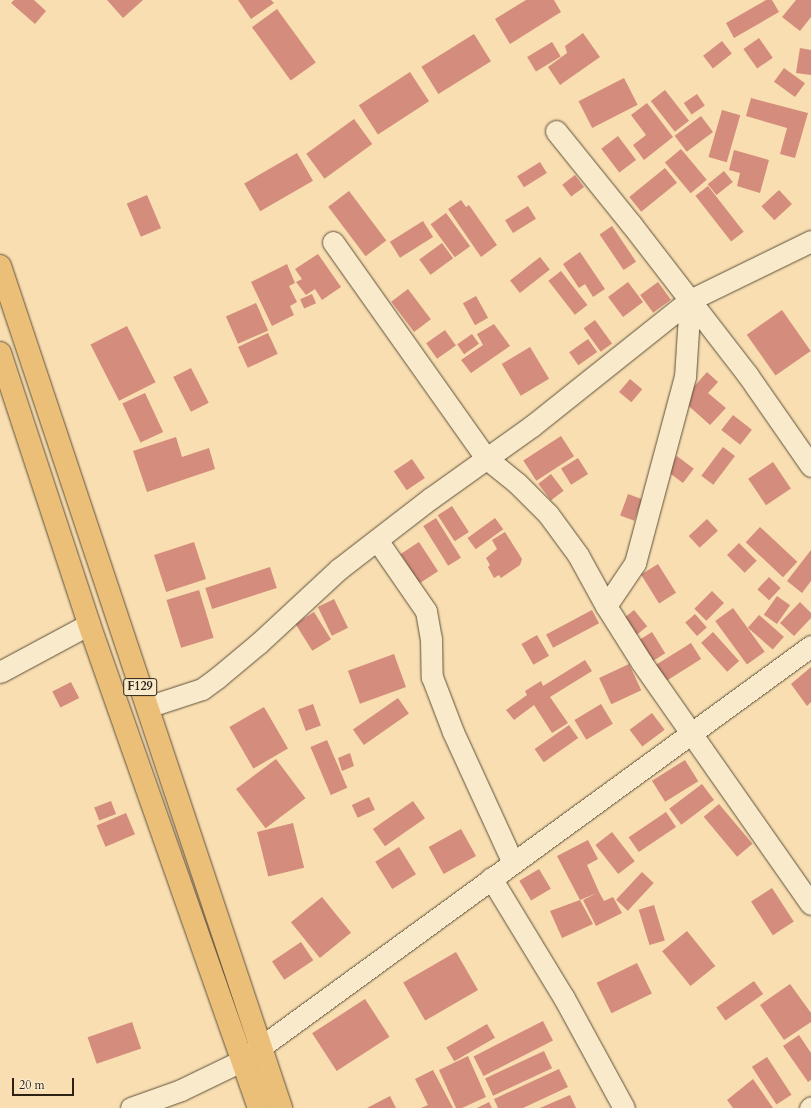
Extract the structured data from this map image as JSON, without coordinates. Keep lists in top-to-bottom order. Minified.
{"streets":{"main road":["F129"]},"scale_bar":"20 m"}
